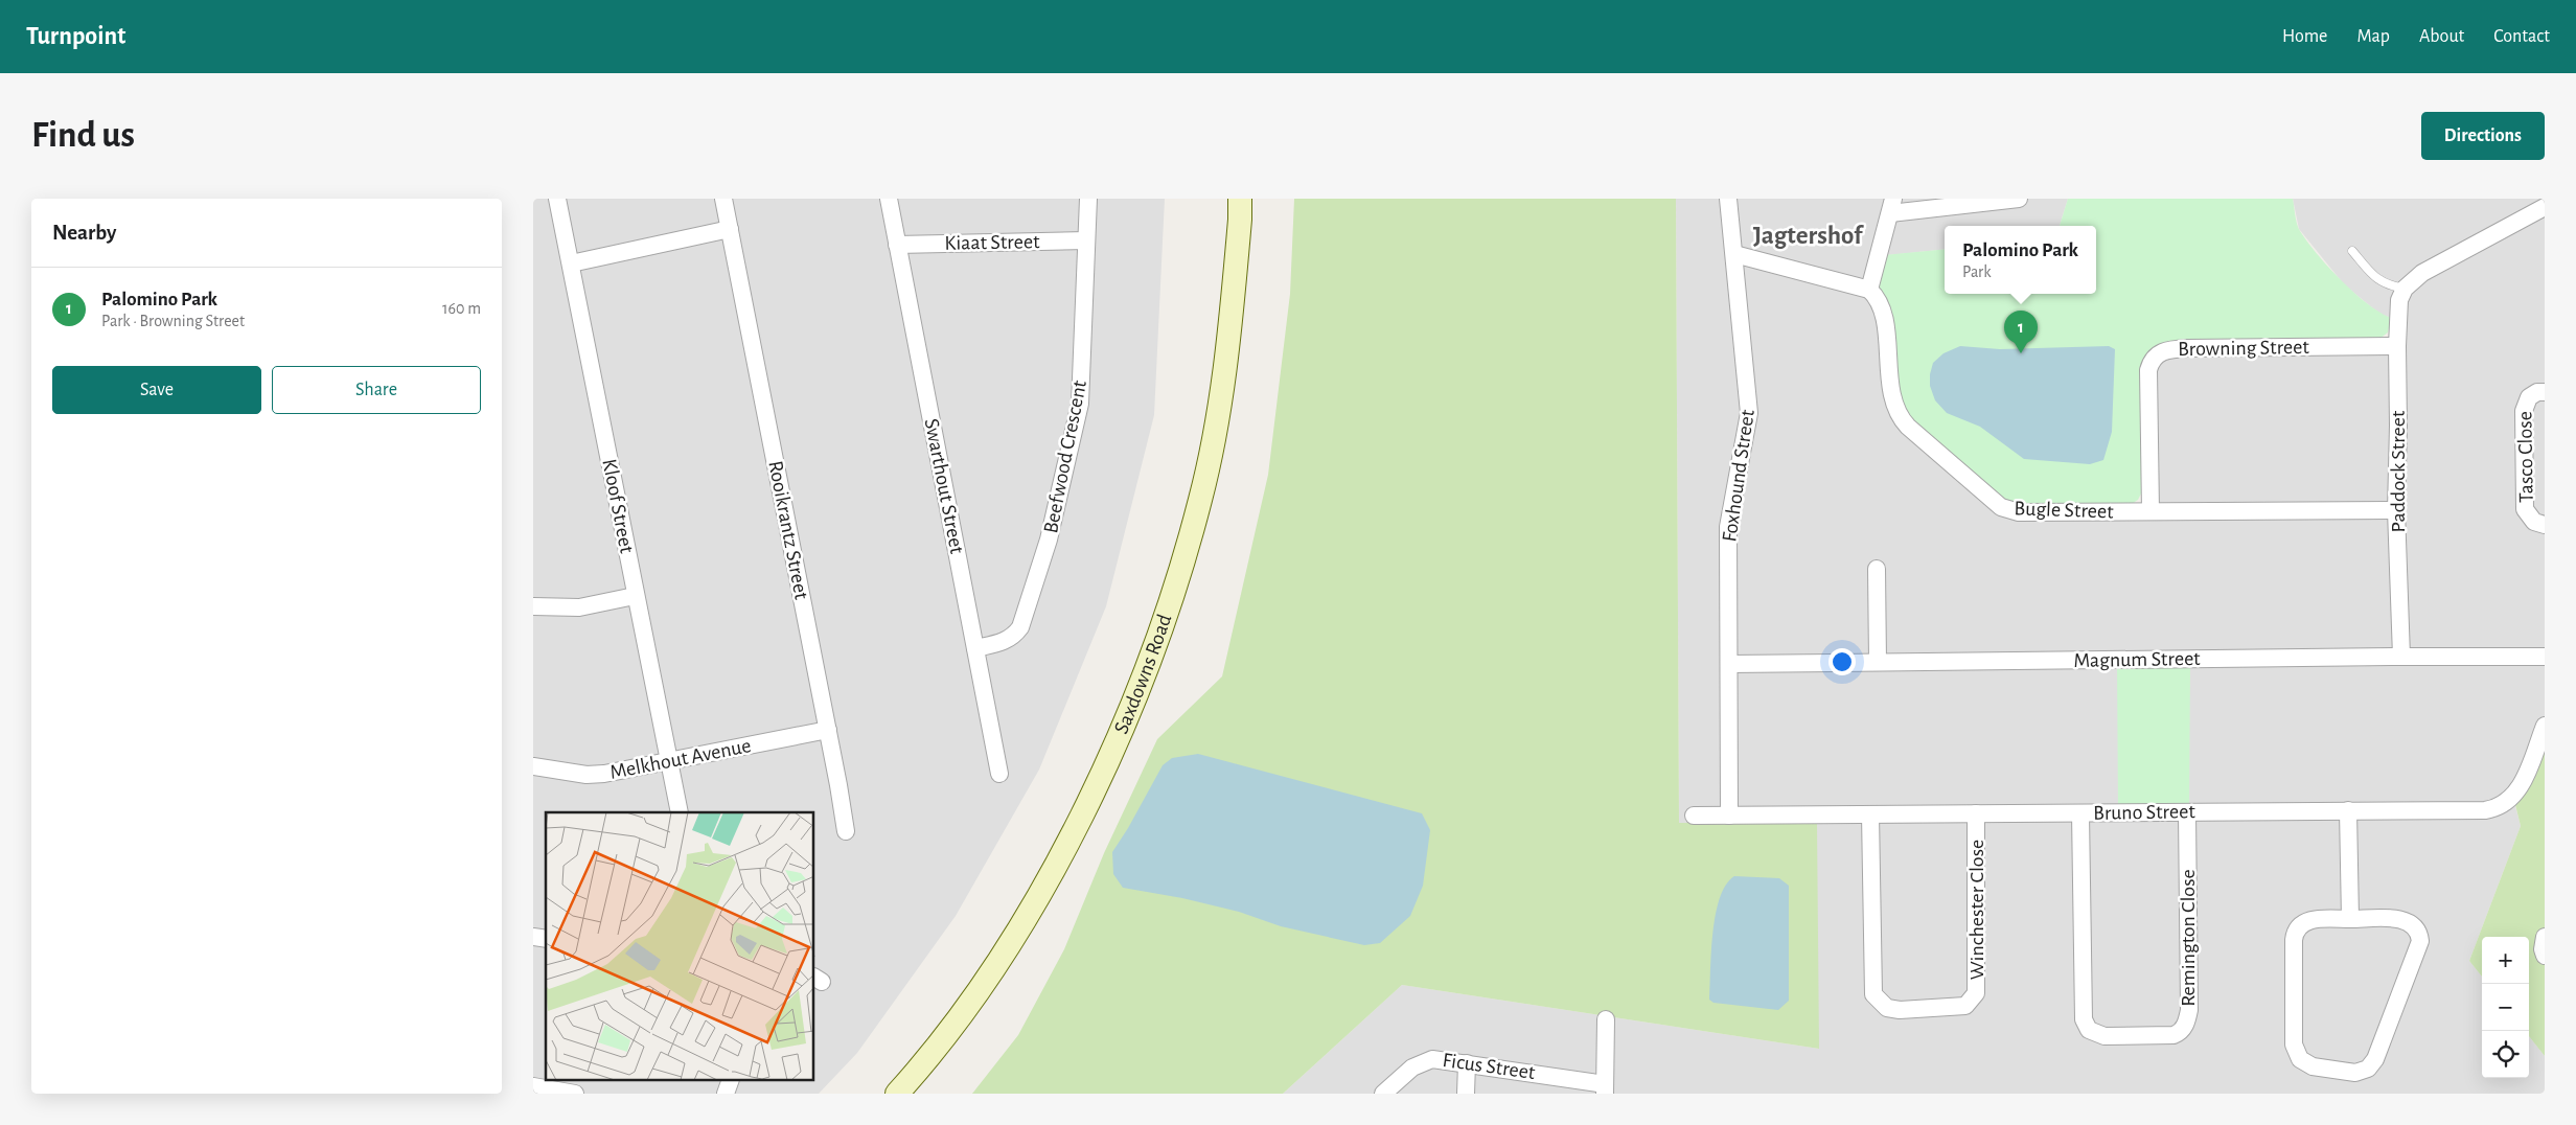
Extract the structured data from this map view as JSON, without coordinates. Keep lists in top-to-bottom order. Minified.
{"streets":{"street":["Kiaat Street","Browning Street","Beefwood Crescent","Tasco Close","Paddock Street","Foxhound Street","Swarthout Street","Kloof Street","Bugle Street","Rooikrantz Street","Magnum Street","Saxdowns Road","Melkhout Avenue","Bruno Street","Winchester Close","Remington Close","Ficus Street"]},"crossings":[["Kiaat Street","Beefwood Crescent"],["Kiaat Street","Swarthout Street"],["Browning Street","Paddock Street"],["Browning Street","Bugle Street"],["Beefwood Crescent","Swarthout Street"],["Paddock Street","Bugle Street"],["Paddock Street","Magnum Street"],["Foxhound Street","Magnum Street"],["Foxhound Street","Bruno Street"],["Kloof Street","Melkhout Avenue"],["Rooikrantz Street","Melkhout Avenue"],["Bruno Street","Winchester Close"],["Bruno Street","Remington Close"]],"districts":["Jagtershof"],"page":{"header":"Turnpoint","nav":["Home","Map","About","Contact"],"buttons":["Directions",["Save","Share"]],"title":"Find us","heading":"Nearby","popup":["Palomino Park","Park"],"list":[{"mark":"1","name":"Palomino Park","note":"Park · Browning Street","value":"160 m"}],"pins":"1","map_buttons":["+","−"]}}
